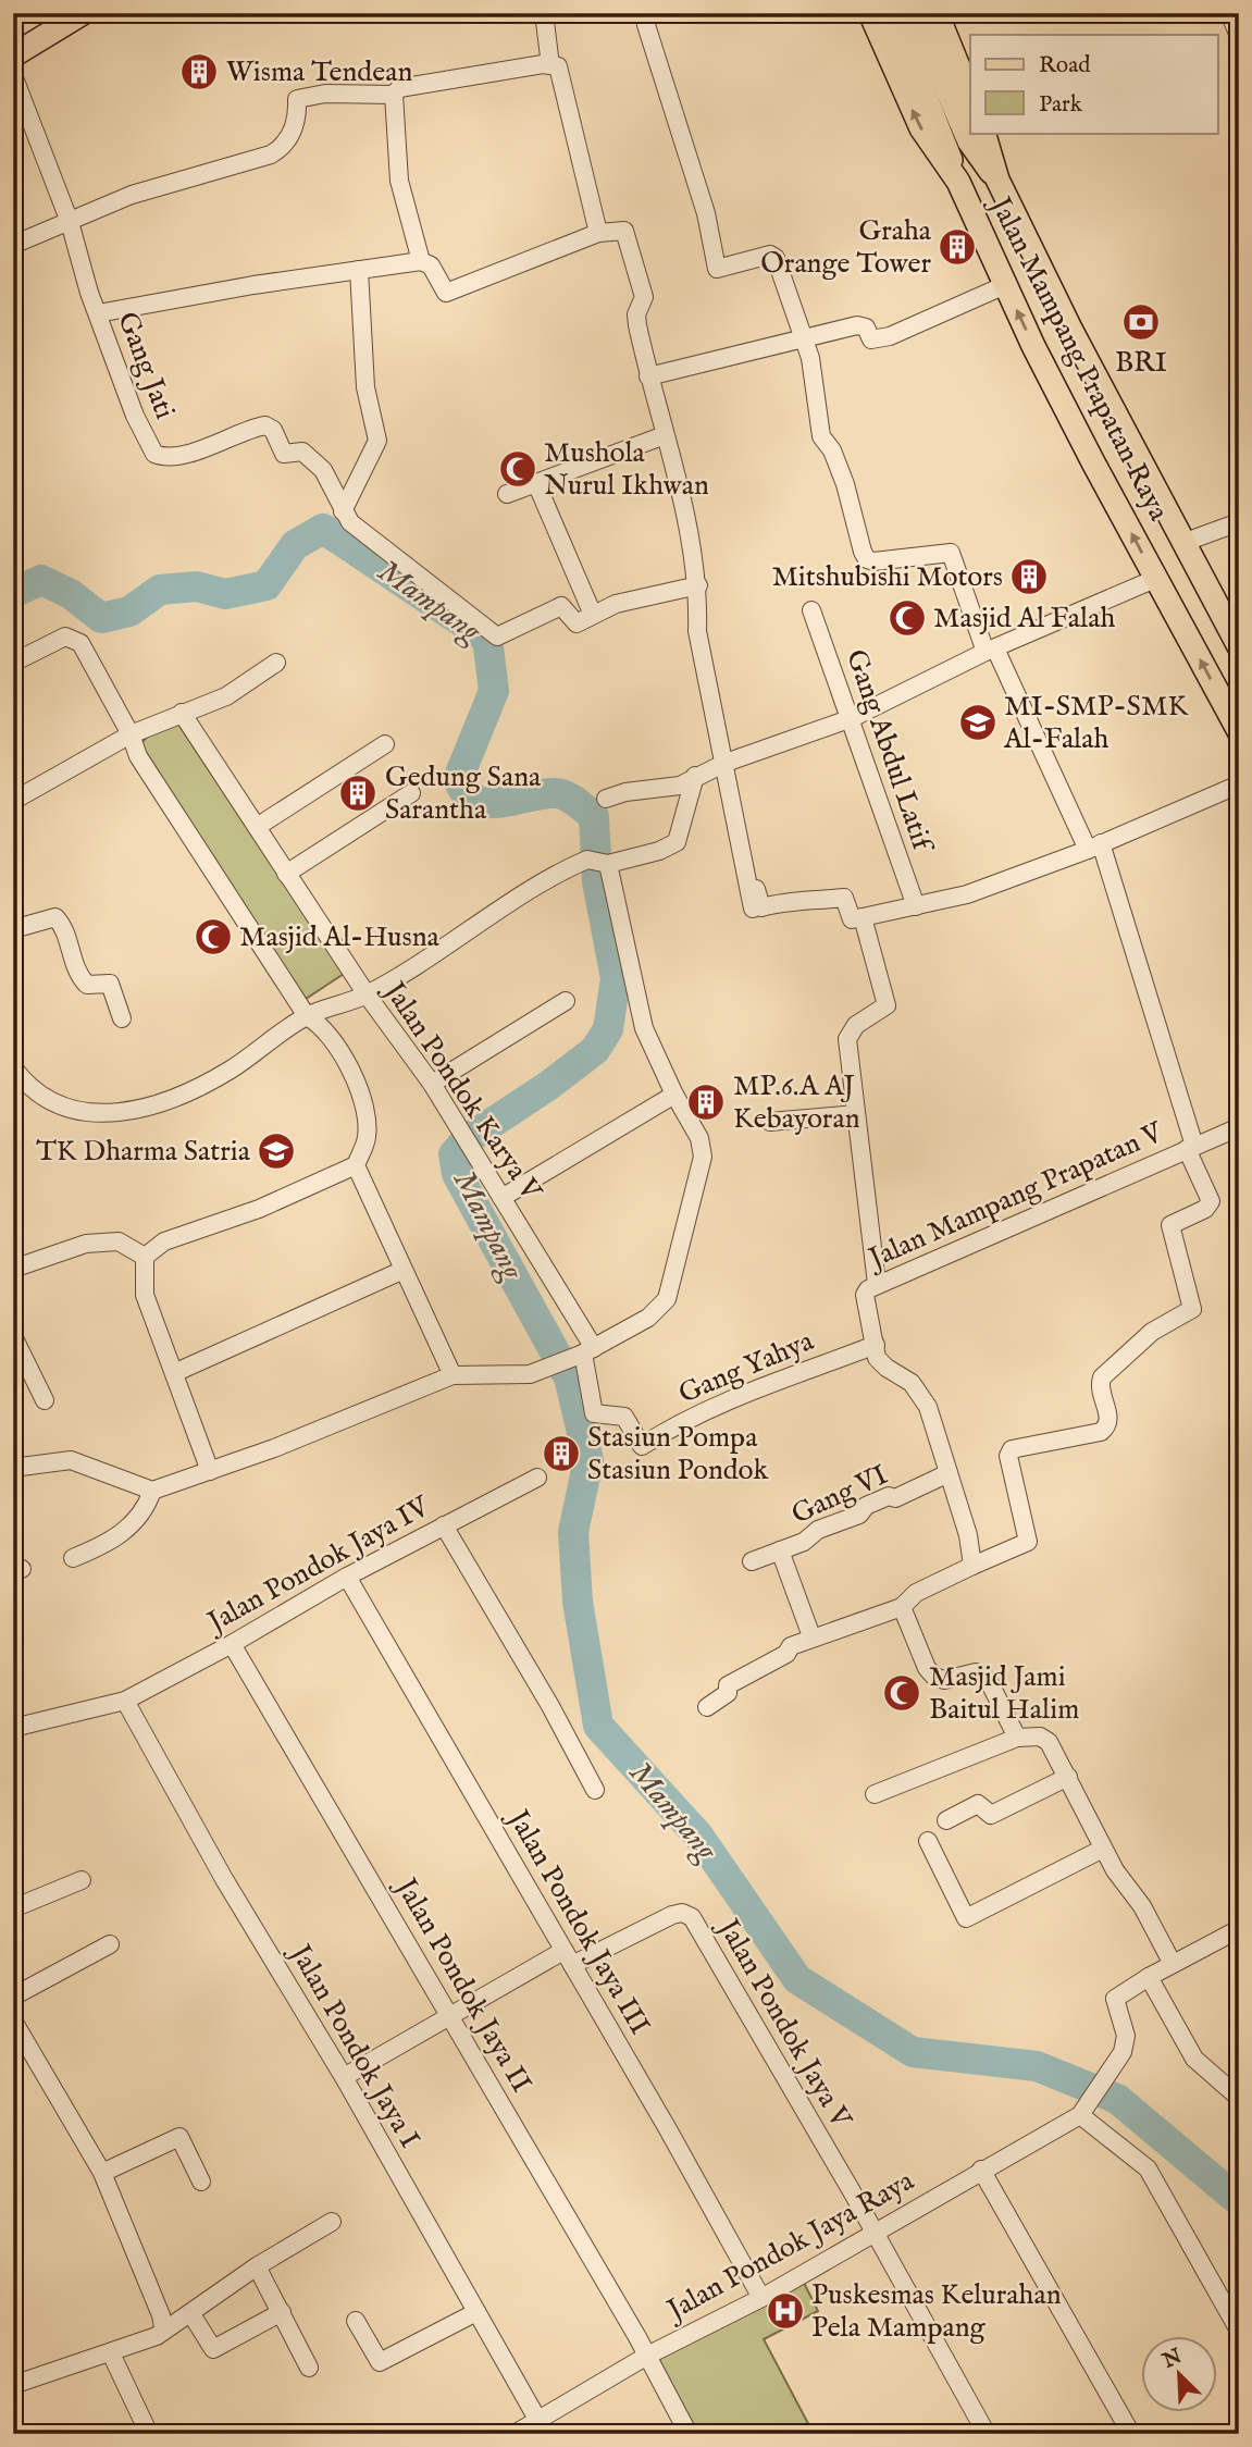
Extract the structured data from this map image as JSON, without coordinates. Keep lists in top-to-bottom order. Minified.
{"streets":{"main road":["Jalan Mampang Prapatan Raya"],"street":["Gang Jati","Gang Abdul Latif","Jalan Pondok Karya V","Jalan Mampang Prapatan V","Gang Yahya","Gang VI","Jalan Pondok Jaya IV","Jalan Pondok Jaya III","Jalan Pondok Jaya II","Jalan Pondok Jaya V","Jalan Pondok Jaya I","Jalan Pondok Jaya Raya"]},"crossings":[["Jalan Pondok Karya V","Gang Yahya"],["Jalan Mampang Prapatan V","Gang Yahya"],["Jalan Mampang Prapatan V","Gang VI"],["Jalan Pondok Jaya IV","Jalan Pondok Jaya III"],["Jalan Pondok Jaya IV","Jalan Pondok Jaya II"],["Jalan Pondok Jaya IV","Jalan Pondok Jaya I"],["Jalan Pondok Jaya III","Jalan Pondok Jaya V"],["Jalan Pondok Jaya III","Jalan Pondok Jaya Raya"],["Jalan Pondok Jaya II","Jalan Pondok Jaya Raya"],["Jalan Pondok Jaya V","Jalan Pondok Jaya Raya"],["Jalan Pondok Jaya I","Jalan Pondok Jaya Raya"]],"water":["Mampang"],"places":{"building":["Wisma Tendean","Graha Orange Tower","Mitshubishi Motors","Gedung Sana Sarantha","MP.6.A AJ Kebayoran","Stasiun Pompa Stasiun Pondok"],"bank":["BRI"],"mosque":["Mushola Nurul Ikhwan","Masjid Al Falah","Masjid Al-Husna","Masjid Jami Baitul Halim"],"school or university":["MI-SMP-SMK Al-Falah","TK Dharma Satria"],"hospital":["Puskesmas Kelurahan Pela Mampang"]},"legend":["Road","Park"],"north":"top left"}
